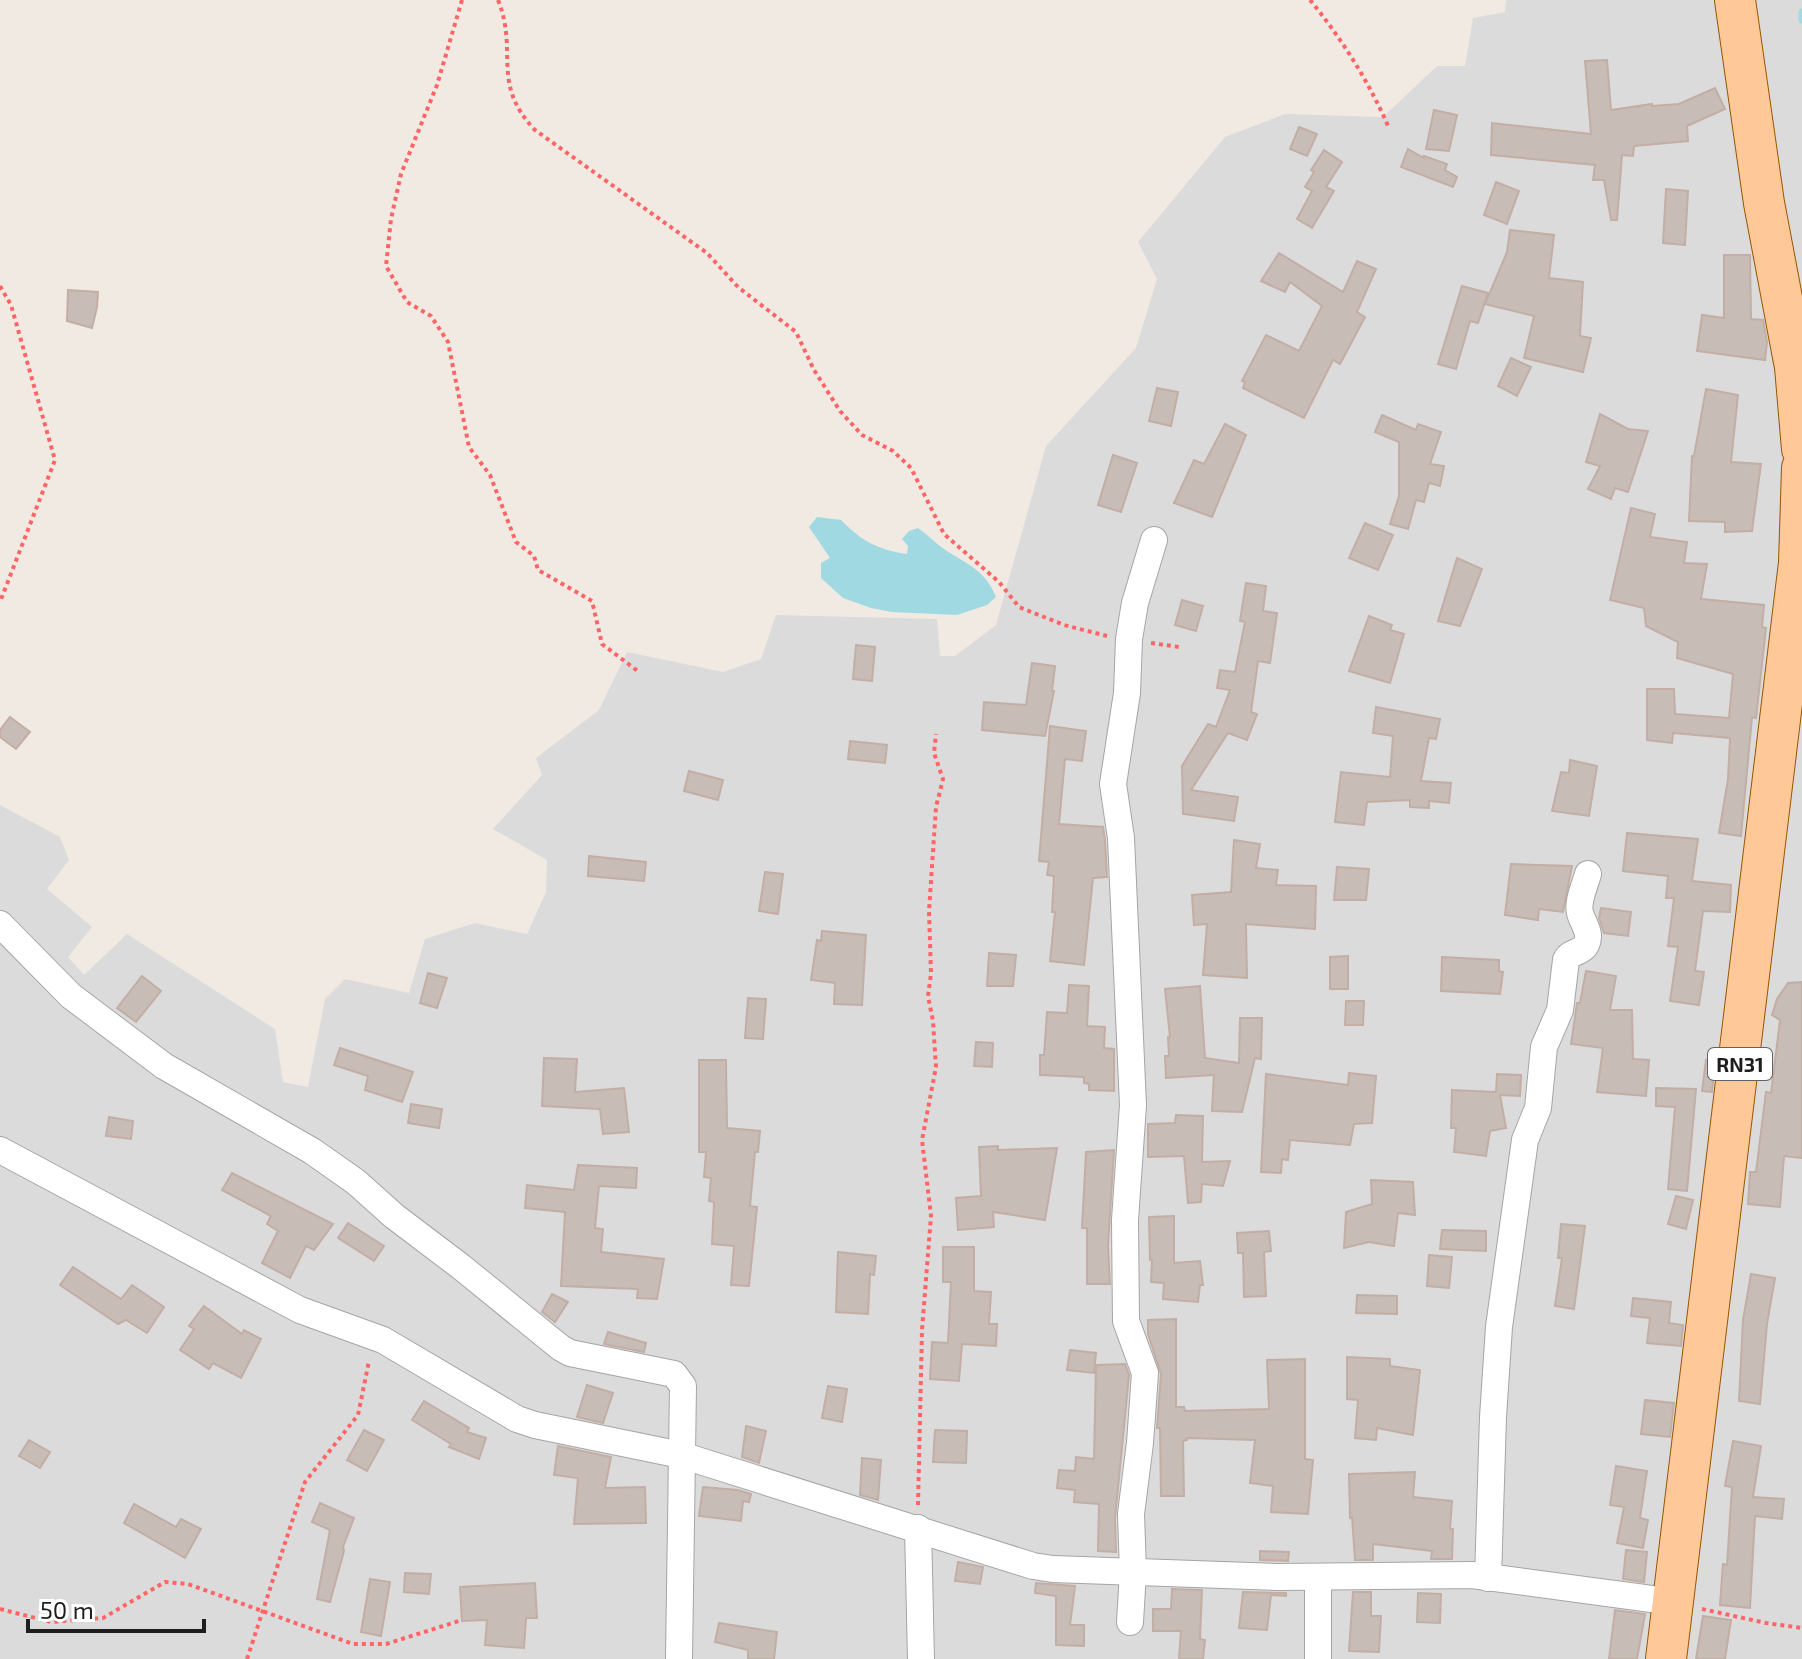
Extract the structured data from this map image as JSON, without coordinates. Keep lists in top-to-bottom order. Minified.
{"streets":{"main road":["RN31"]},"scale_bar":"50 m"}
